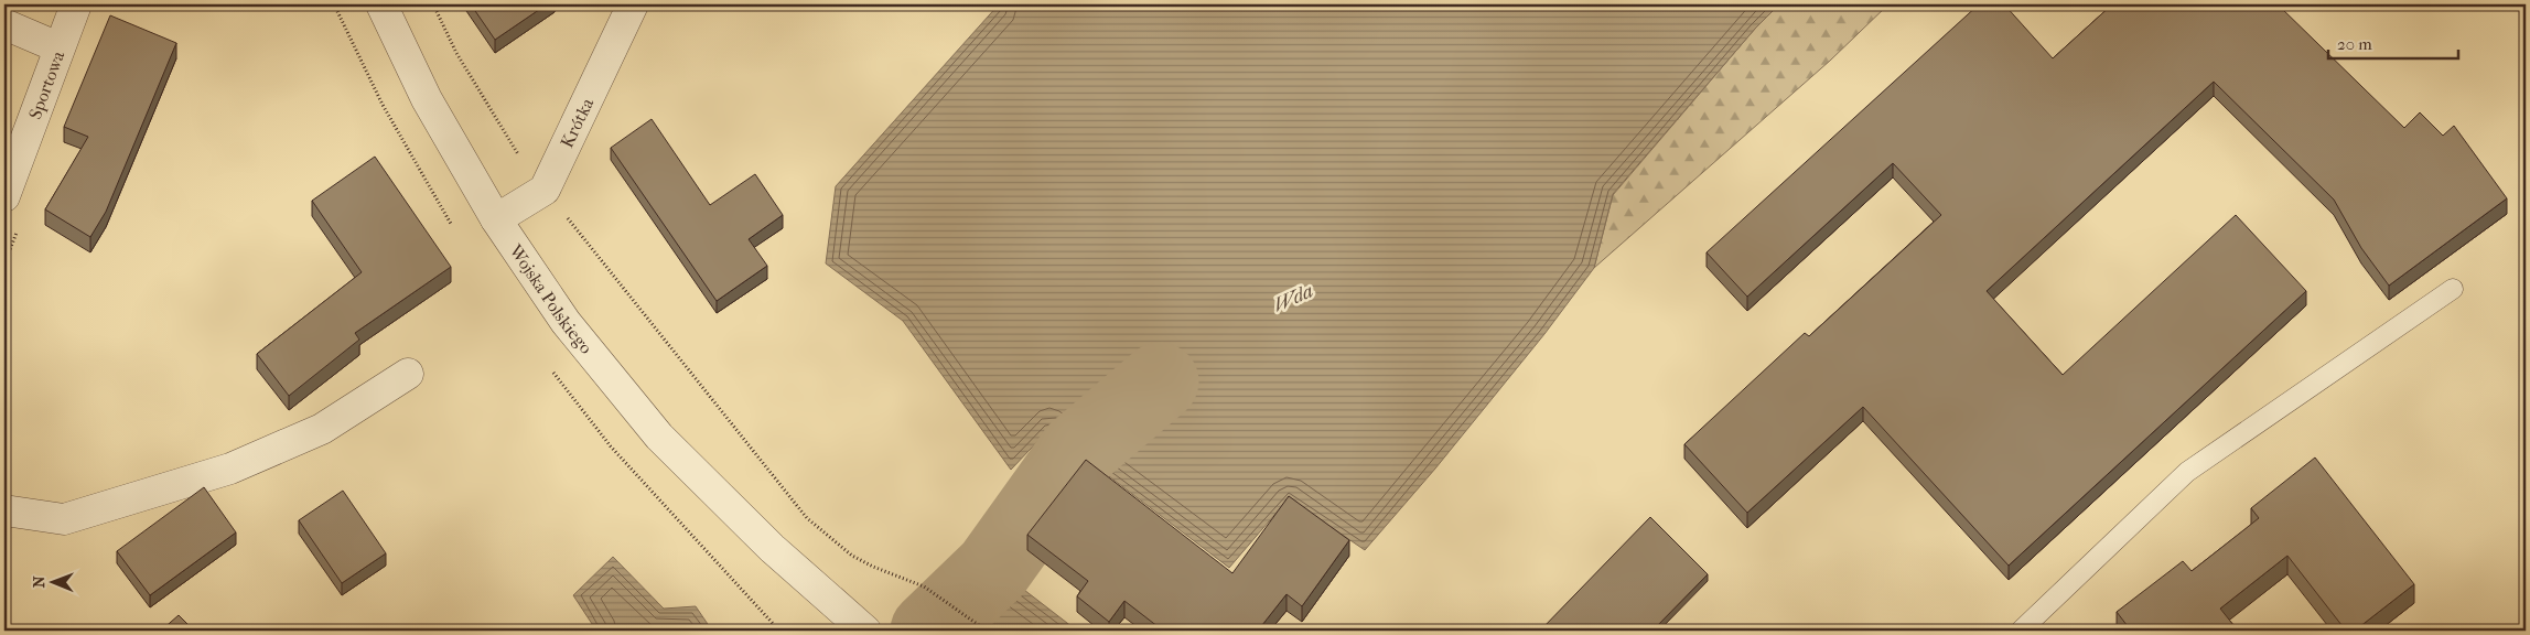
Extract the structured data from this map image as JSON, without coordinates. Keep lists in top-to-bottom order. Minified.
{"streets":{"street":["Sportowa","Krótka","Wojska Polskiego"]},"water":["Wda"],"scale_bar":"20 m","north":"left"}
